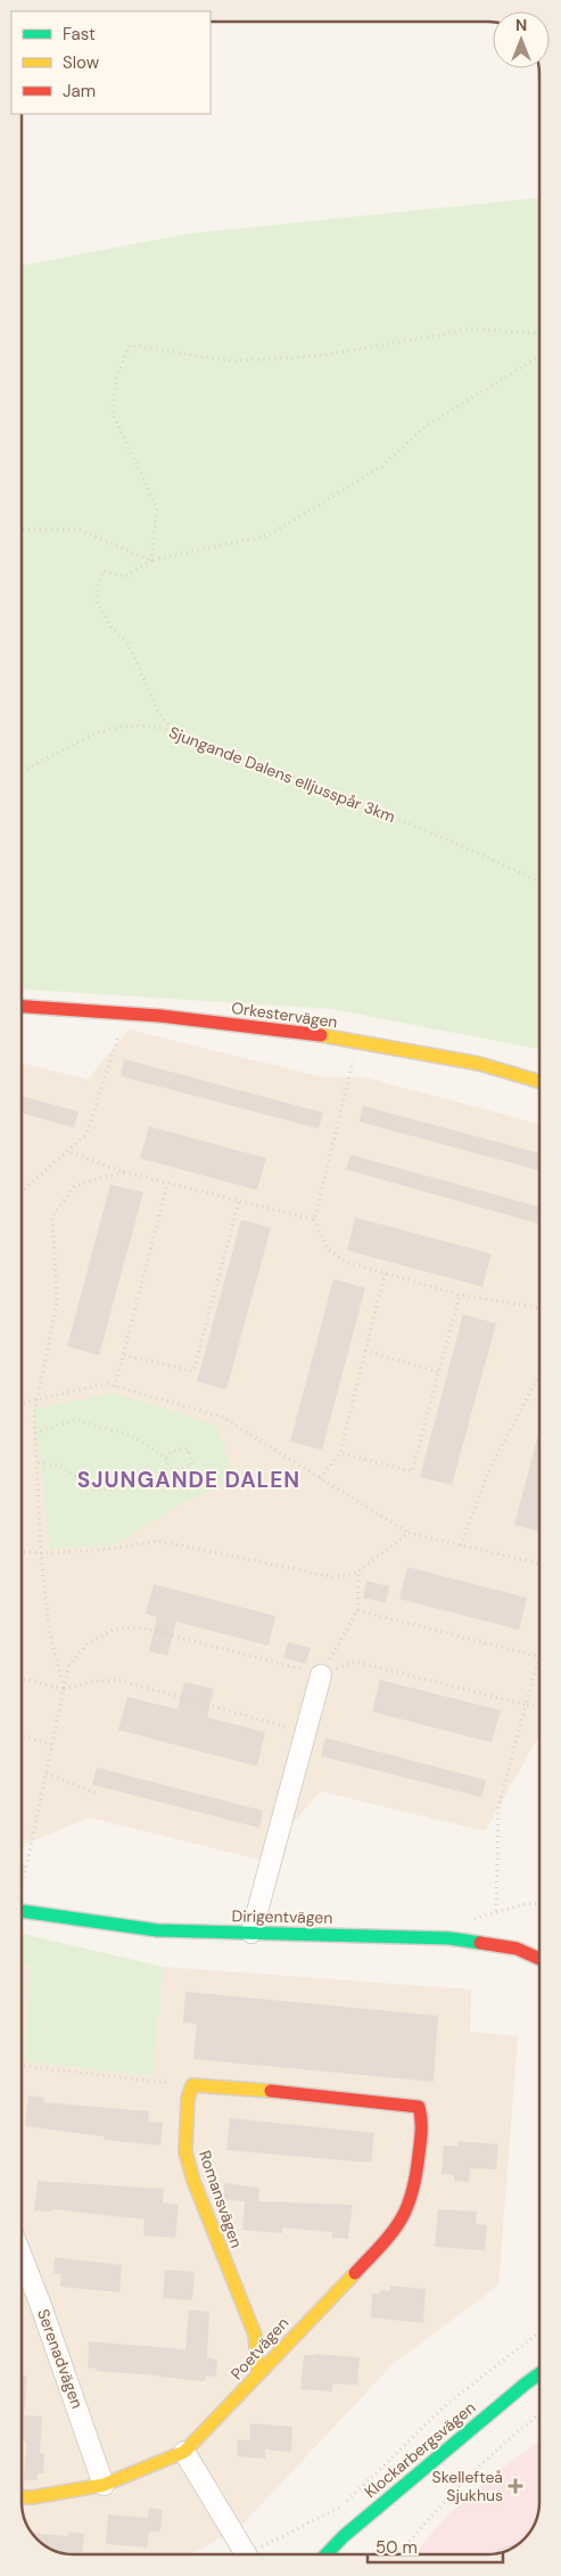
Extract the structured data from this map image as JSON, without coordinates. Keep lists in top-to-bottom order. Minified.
{"streets":{"street":["Orkestervägen","Dirigentvägen","Romansvägen","Poetvägen","Serenadvägen","Klockarbergsvägen"],"path":["Sjungande Dalens elljusspår 3km"]},"crossings":[["Romansvägen","Poetvägen"],["Poetvägen","Serenadvägen"]],"districts":["SJUNGANDE DALEN"],"places":{"health":["Skellefteå Sjukhus"]},"legend":["Fast","Slow","Jam"],"scale_bar":"50 m","north":"top"}
